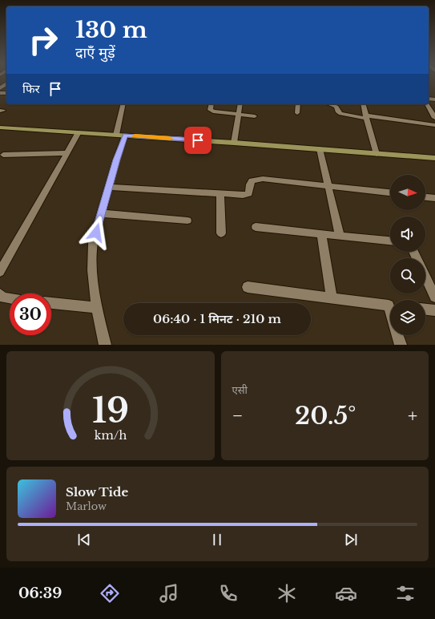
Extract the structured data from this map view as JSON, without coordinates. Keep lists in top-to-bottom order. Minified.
{"north":"right","page":{"turn":["130 m","दाएँ मुड़ें"],"then":"फिर","limit":"30","trip":"06:40 · 1 मिनट · 210 m","tile":"एसी","heat":["−","20.5°","+"],"song":["Slow Tide","Marlow"],"tabs":"06:39","gauge":["19","km/h"]}}
